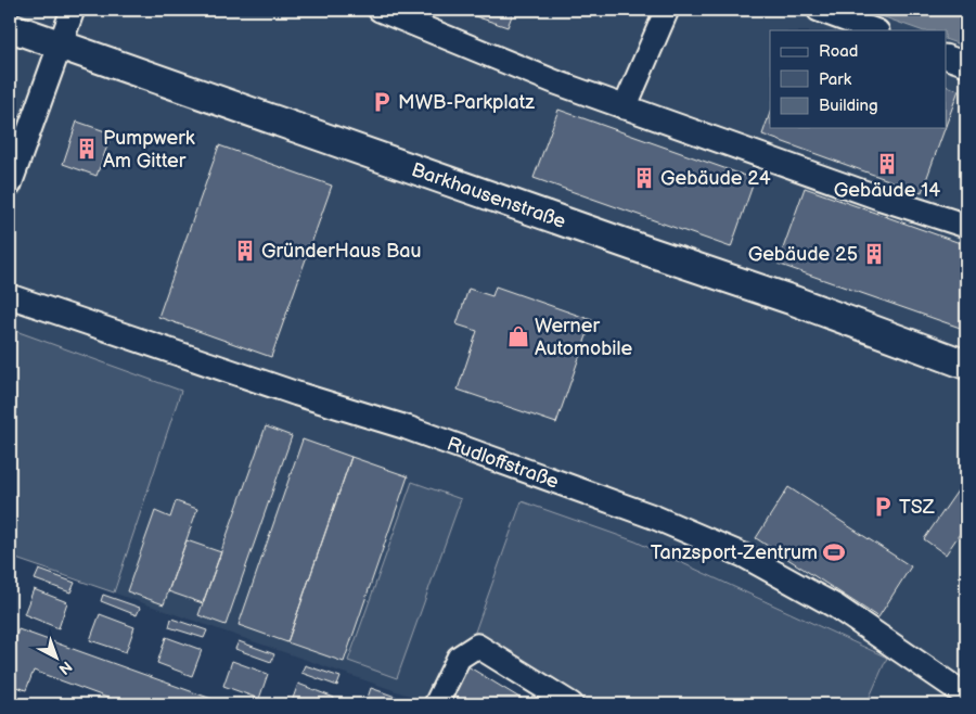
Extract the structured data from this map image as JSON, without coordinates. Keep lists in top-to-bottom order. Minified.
{"streets":{"main road":["Barkhausenstraße"],"street":["Rudloffstraße"]},"places":{"parking":["MWB-Parkplatz","TSZ"],"building":["Pumpwerk Am Gitter","Gebäude 14","Gebäude 24","GründerHaus Bau","Gebäude 25"],"shop":["Werner Automobile"],"sports":["Tanzsport-Zentrum"]},"legend":["Road","Park","Building"],"north":"bottom right"}
